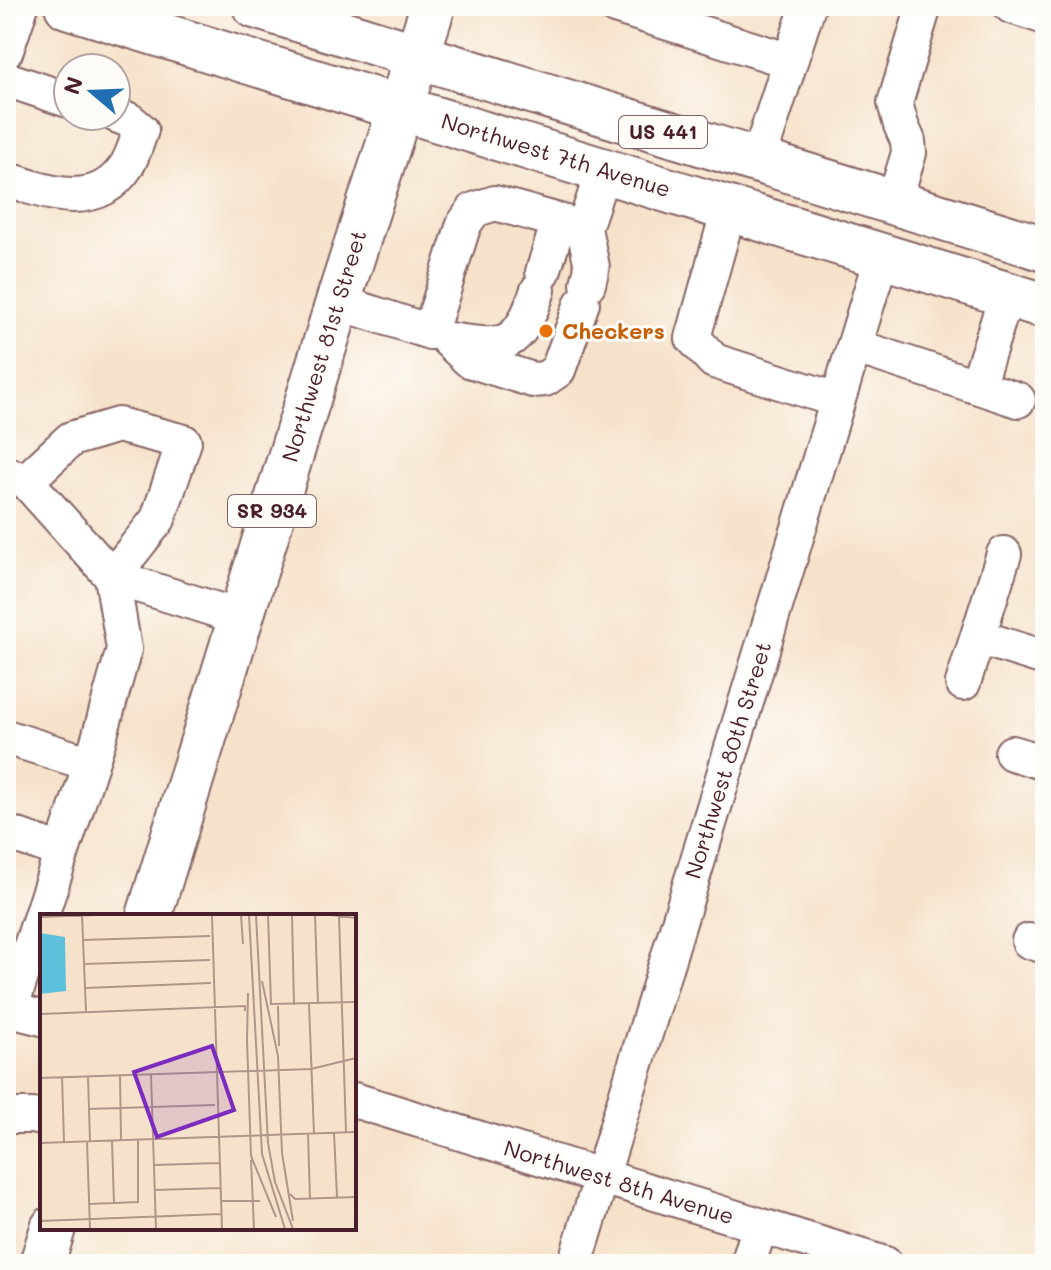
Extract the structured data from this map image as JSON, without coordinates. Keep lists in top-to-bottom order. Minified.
{"streets":{"main road":["US 441","Northwest 7th Avenue","Northwest 81st Street","SR 934"],"street":["Northwest 80th Street","Northwest 8th Avenue"]},"crossings":[["US 441","Northwest 81st Street"],["Northwest 7th Avenue","Northwest 81st Street"],["Northwest 7th Avenue","Northwest 80th Street"],["Northwest 80th Street","Northwest 8th Avenue"]],"places":["Checkers"],"north":"left"}
